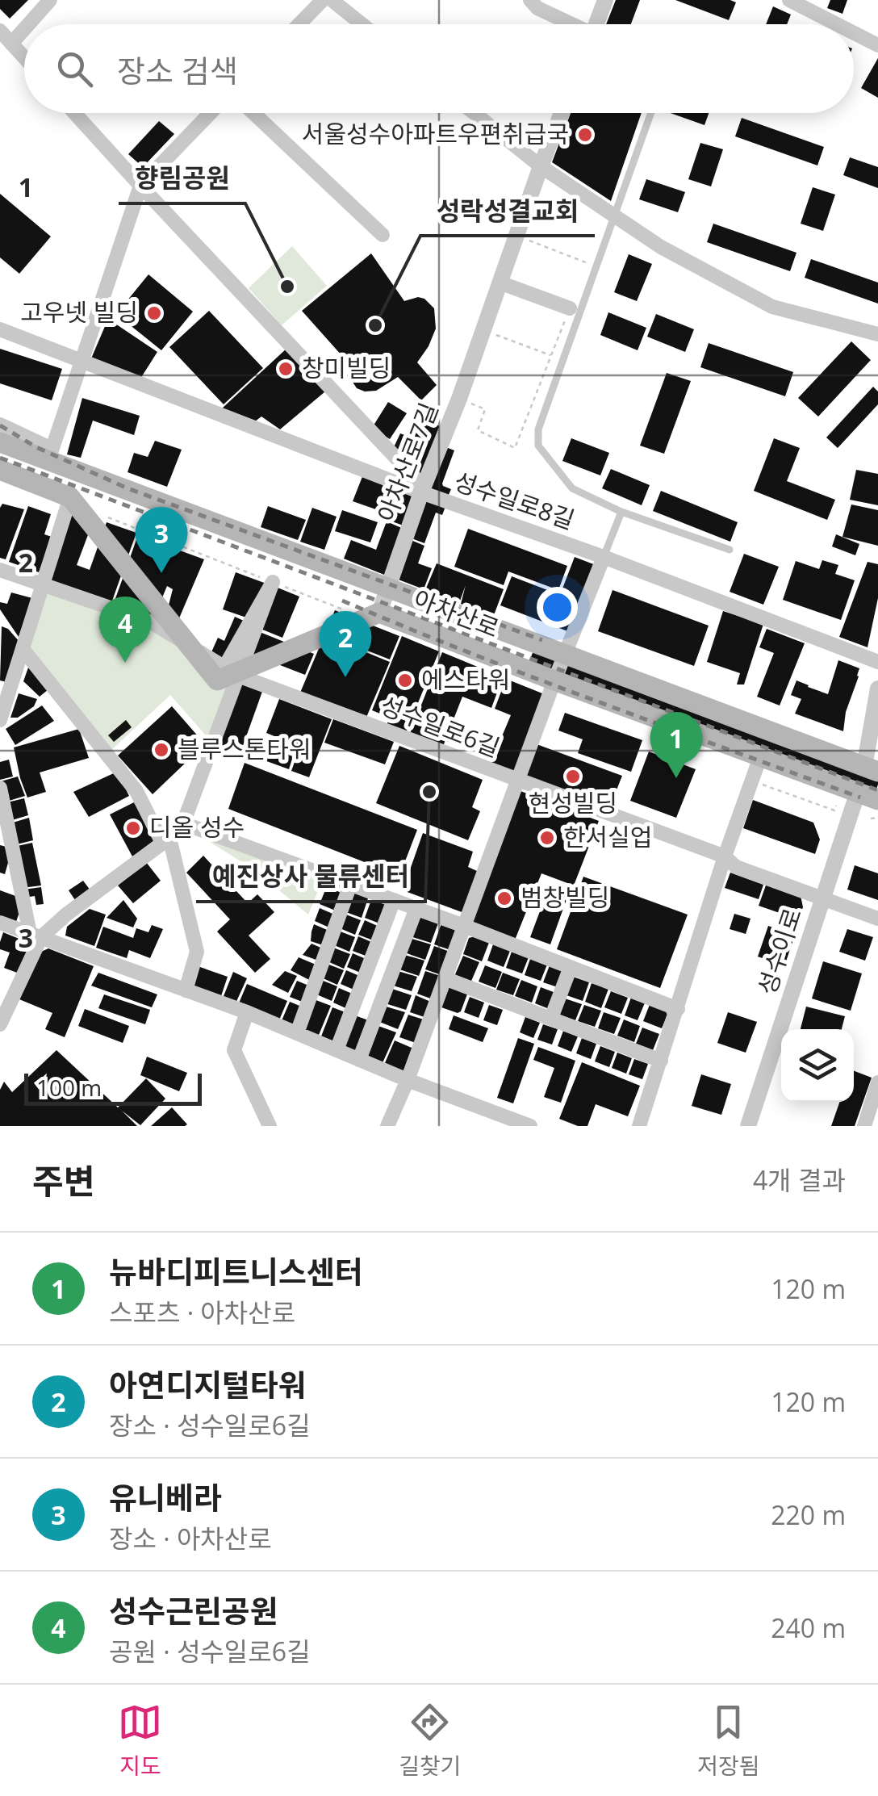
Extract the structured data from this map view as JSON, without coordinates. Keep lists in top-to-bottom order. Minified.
{"streets":{"main road":["아차산로"],"street":["아차산로7길","성수일로8길","성수일로6길","성수이로"]},"crossings":[["아차산로7길","성수일로8길"],["아차산로7길","아차산로"],["아차산로","성수이로"],["성수일로6길","성수이로"]],"places":["서울성수아파트우편취급국","향림공원","고우넷 빌딩","성락성결교회","창미빌딩","에스타워","블루스톤타워","현성빌딩","예진상사 물류센터","디올 성수","한서실업","범창빌딩"],"scale_bar":"100 m","page":{"search":"장소 검색","pins":["3","4","2","1"],"scale":"100 m","heading":["주변","4개 결과"],"list":[{"mark":"1","name":"뉴바디피트니스센터","note":"스포츠 · 아차산로","value":"120 m"},{"mark":"2","name":"아연디지털타워","note":"장소 · 성수일로6길","value":"120 m"},{"mark":"3","name":"유니베라","note":"장소 · 아차산로","value":"220 m"},{"mark":"4","name":"성수근린공원","note":"공원 · 성수일로6길","value":"240 m"}],"nav":["지도","길찾기","저장됨"]},"grid":{"rows":["1","2","3"]}}
